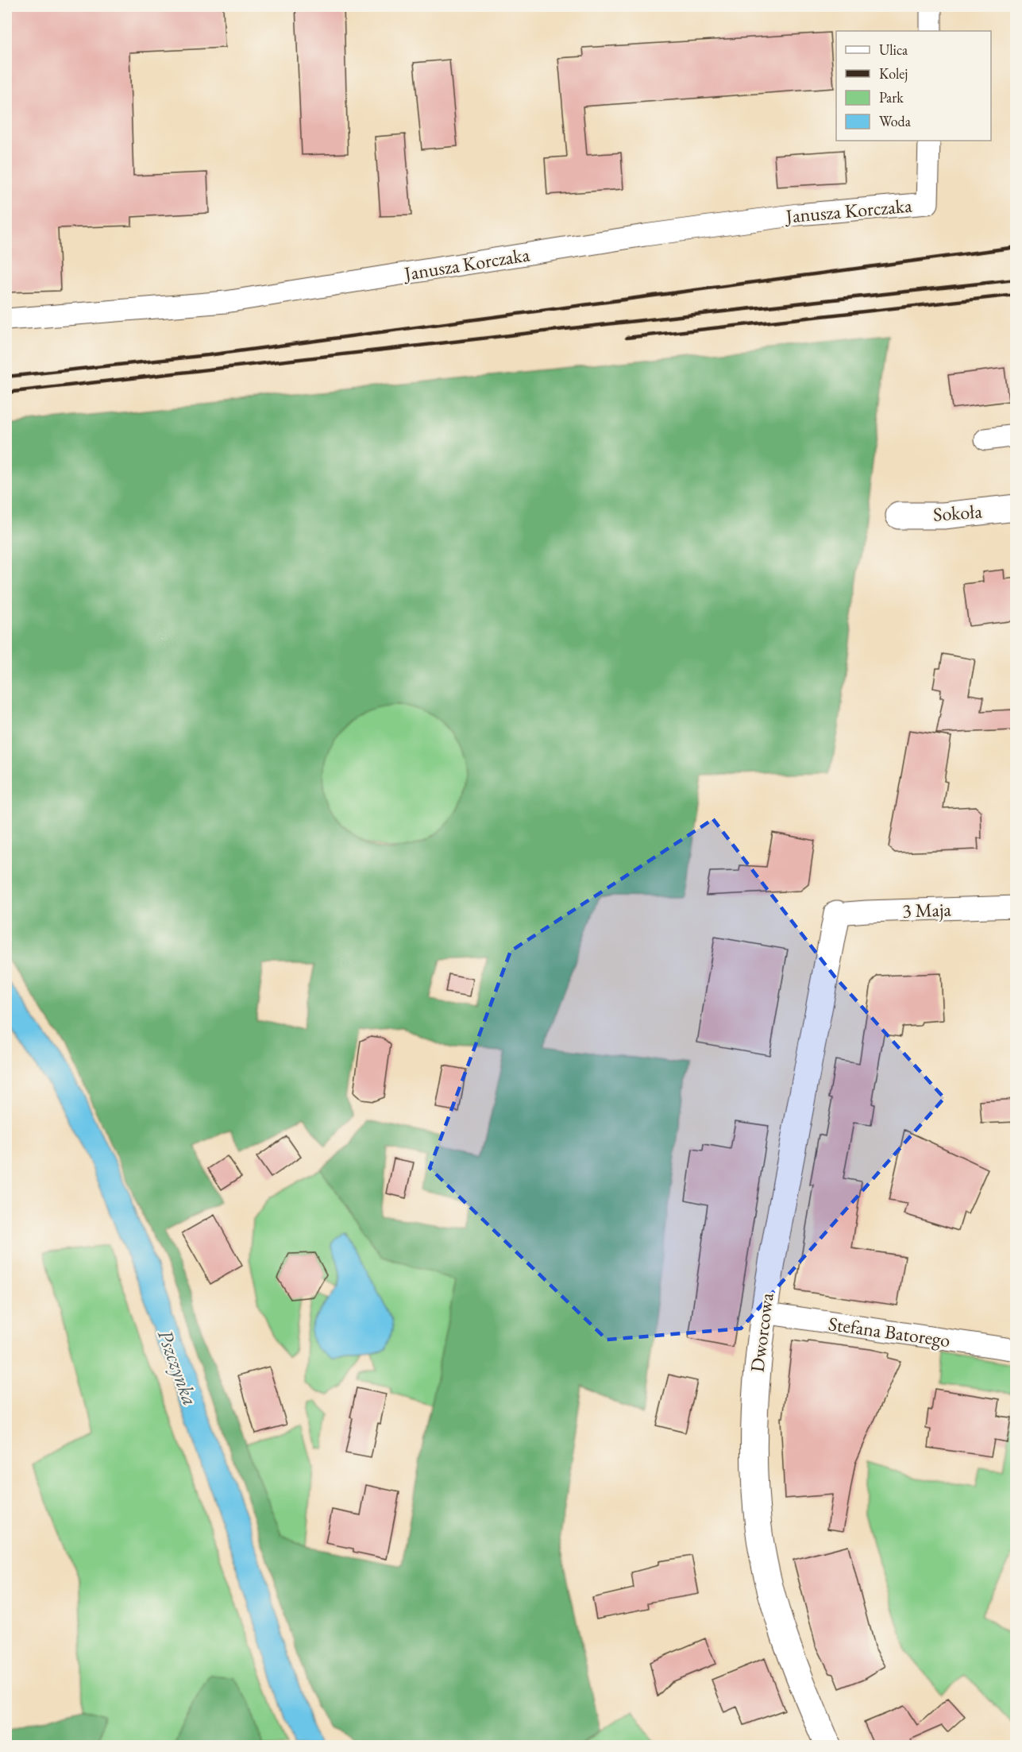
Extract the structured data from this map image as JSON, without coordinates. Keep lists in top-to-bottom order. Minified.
{"streets":{"street":["Janusza Korczaka","Sokoła","3 Maja","Stefana Batorego","Dworcowa"]},"crossings":[["3 Maja","Dworcowa"],["Stefana Batorego","Dworcowa"]],"water":["Pszczynka"],"legend":["Ulica","Kolej","Park","Woda"]}
